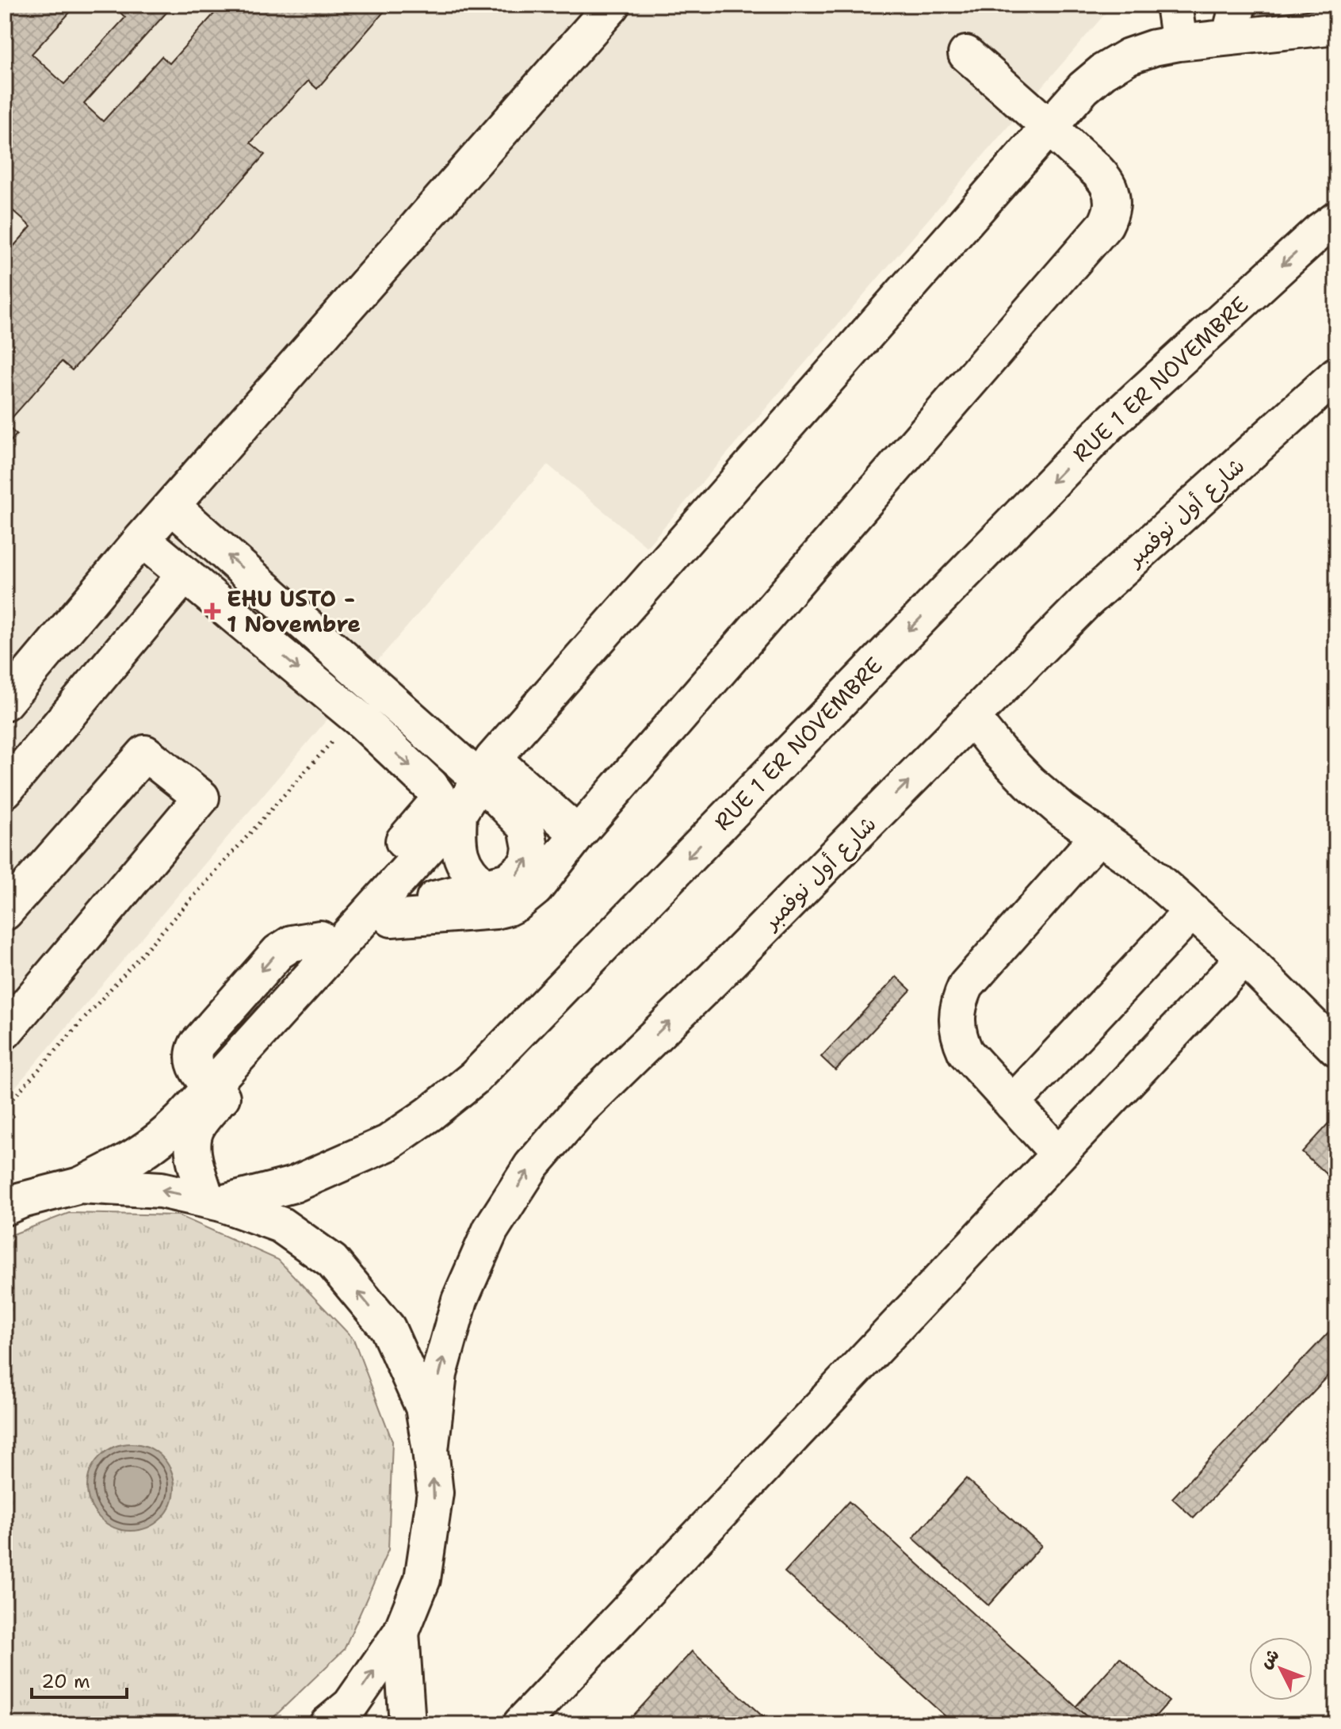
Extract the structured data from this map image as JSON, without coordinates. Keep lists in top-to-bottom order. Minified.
{"streets":{"main road":["RUE 1 ER NOVEMBRE","شارع أول نوفمبر"]},"places":{"health":["EHU USTO - 1 Novembre"]},"scale_bar":"20 m","north":"top left"}
